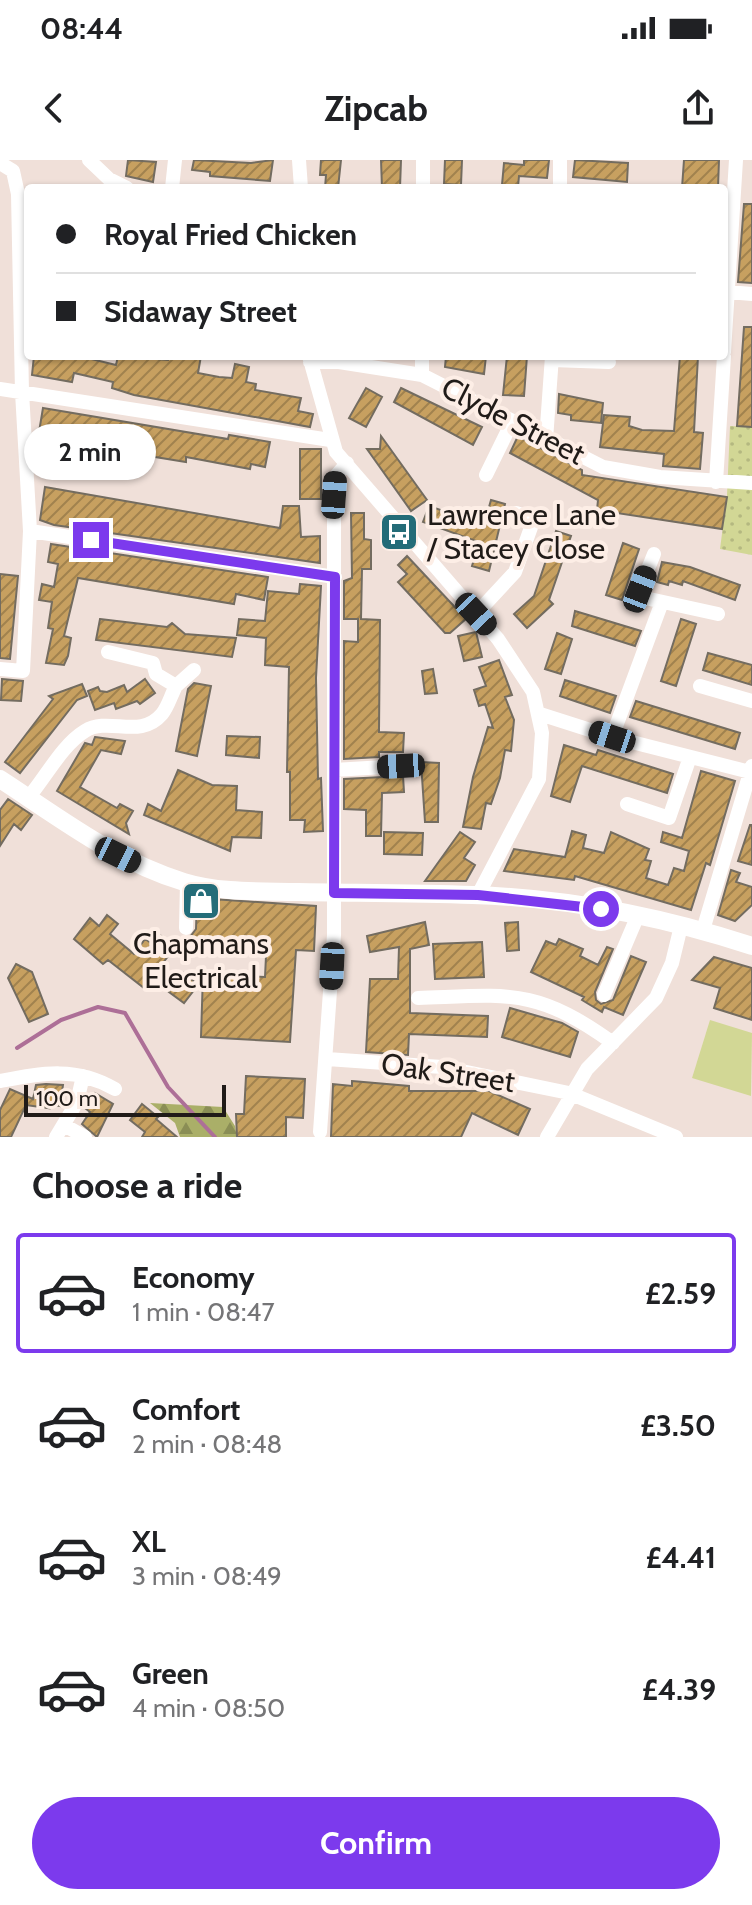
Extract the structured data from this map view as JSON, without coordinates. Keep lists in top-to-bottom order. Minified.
{"streets":{"street":["Clyde Street","Oak Street"]},"places":{"bus stop":["Lawrence Lane / Stacey Close"],"shop":["Chapmans Electrical"]},"scale_bar":"100 m","page":{"status":"08:44","header":"Zipcab","banner":["Royal Fried Chicken","Sidaway Street"],"bubble":"2 min","scale":"100 m","heading":"Choose a ride","list":[{"name":"Economy","note":"1 min · 08:47","value":"£2.59"},{"name":"Comfort","note":"2 min · 08:48","value":"£3.50"},{"name":"XL","note":"3 min · 08:49","value":"£4.41"},{"name":"Green","note":"4 min · 08:50","value":"£4.39"}],"buttons":"Confirm"}}
